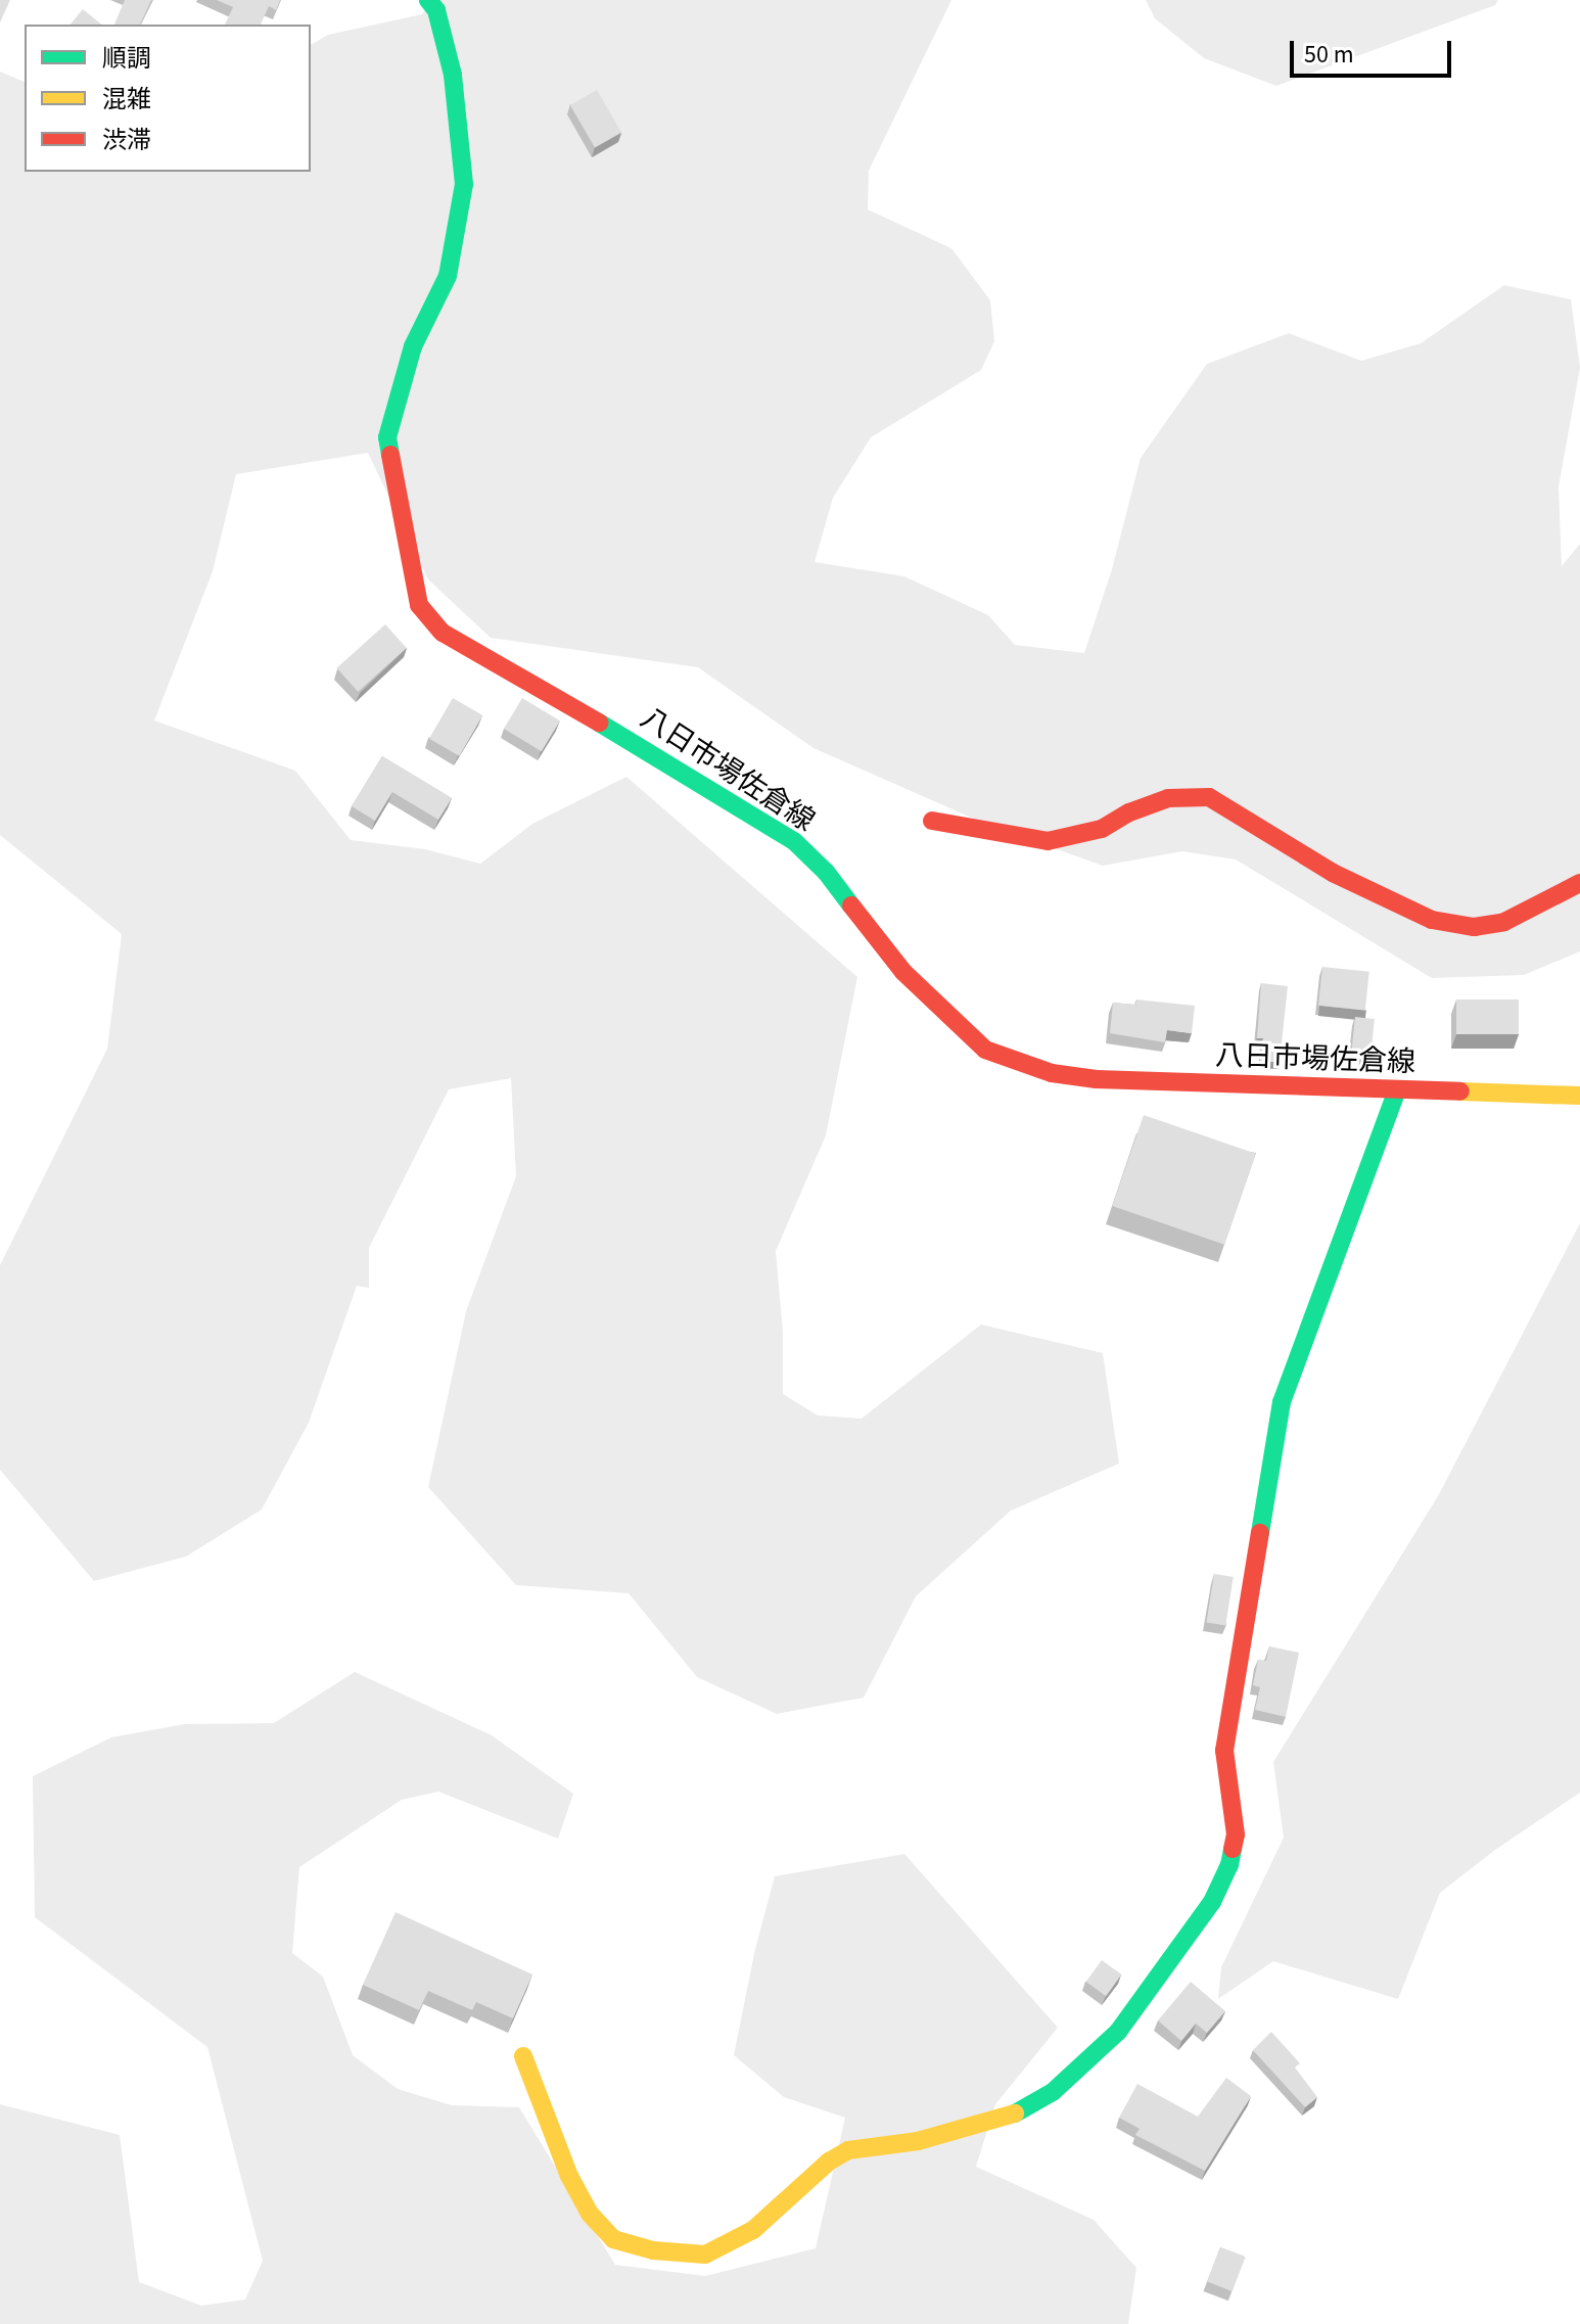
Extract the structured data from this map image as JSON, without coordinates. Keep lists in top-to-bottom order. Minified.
{"streets":{"street":["八日市場佐倉線"]},"legend":["順調","混雑","渋滞"],"scale_bar":"50 m"}
